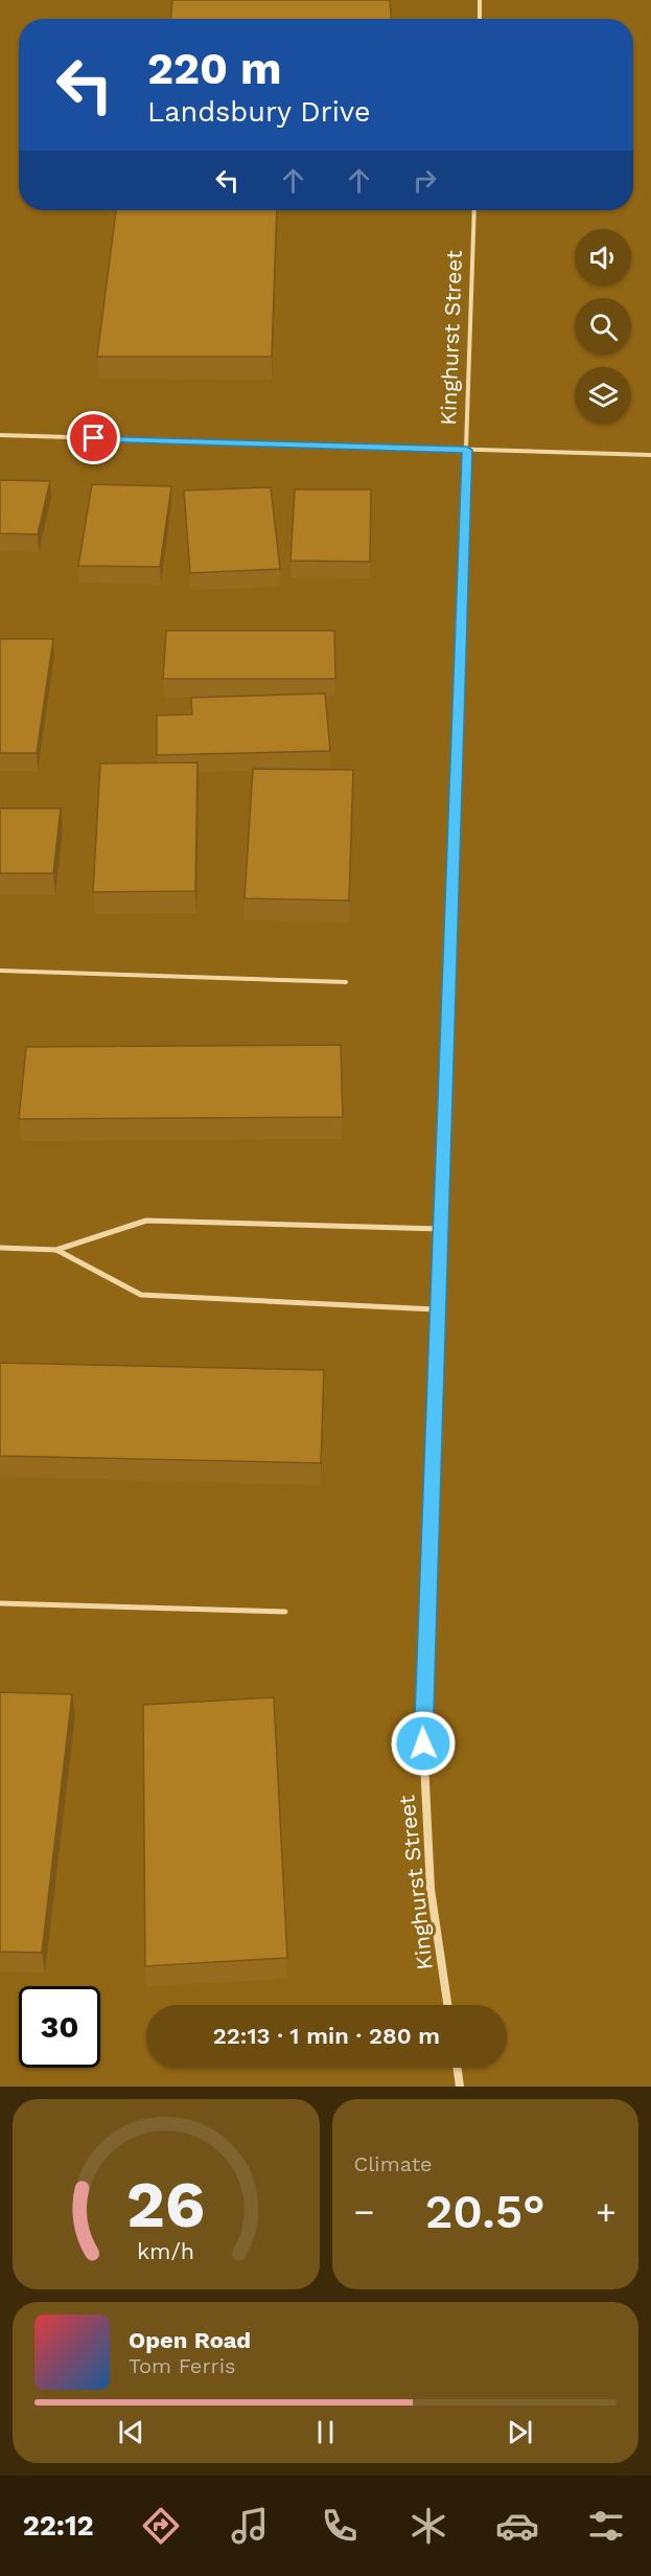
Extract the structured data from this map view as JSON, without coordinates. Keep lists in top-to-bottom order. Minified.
{"streets":{"street":["Kinghurst Street"]},"page":{"turn":["220 m","Landsbury Drive"],"limit":"30","trip":"22:13 · 1 min · 280 m","tile":"Climate","heat":["−","20.5°","+"],"song":["Open Road","Tom Ferris"],"tabs":"22:12","gauge":["26","km/h"]}}
